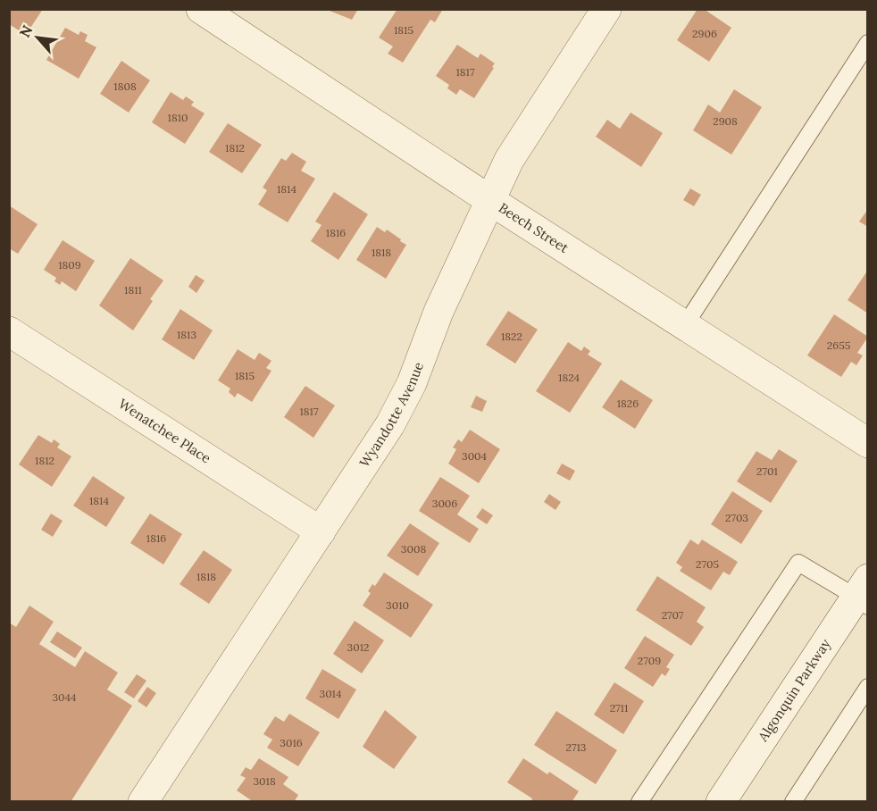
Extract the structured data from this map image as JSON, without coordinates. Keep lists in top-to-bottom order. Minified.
{"streets":{"street":["Beech Street","Wyandotte Avenue","Wenatchee Place","Algonquin Parkway"]},"crossings":[["Beech Street","Wyandotte Avenue"],["Wyandotte Avenue","Wenatchee Place"]],"house_numbers":["1815","2906","1817","1808","1810","2908","1812","1814","1816","1818","1809","1811","1813","1822","2655","1815","1824","1826","1817","3004","1812","2701","1814","3006","2703","1816","3008","2705","1818","3010","2707","3012","2709","3014","3044","2711","3016","2713","3018"],"north":"top left"}
